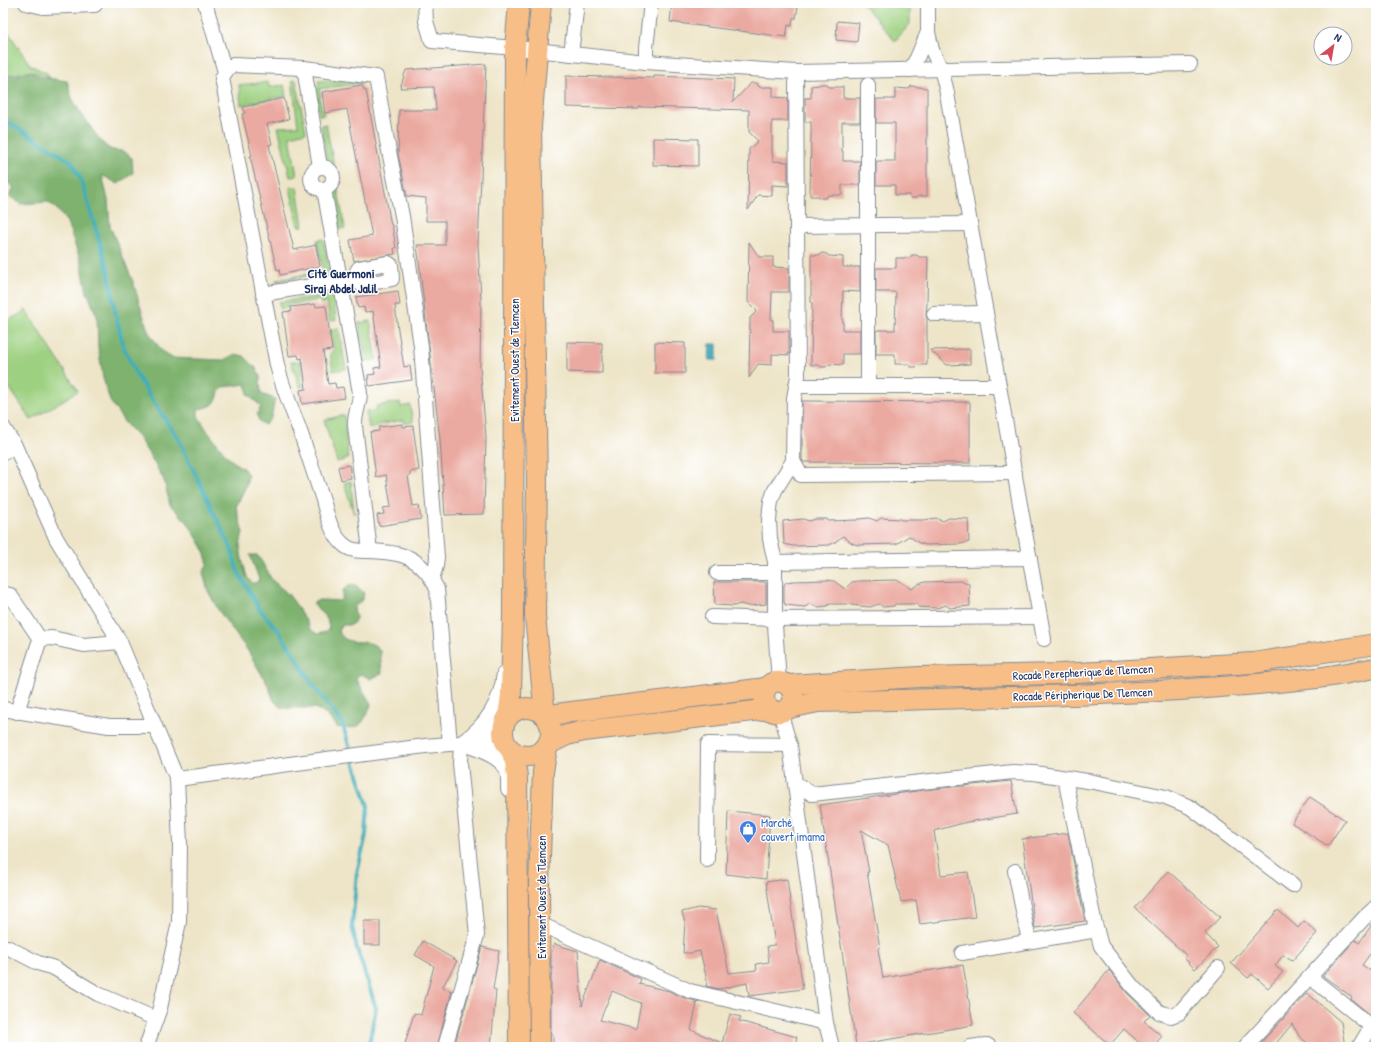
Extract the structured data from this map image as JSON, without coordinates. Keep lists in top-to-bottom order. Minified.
{"streets":{"highway":["Evitement Ouest de Tlemcen","Rocade Perepherique de Tlemcen","Rocade Péripherique De Tlemcen"]},"crossings":[["Evitement Ouest de Tlemcen","Rocade Perepherique de Tlemcen"],["Evitement Ouest de Tlemcen","Rocade Péripherique De Tlemcen"],["Rocade Perepherique de Tlemcen","Rocade Péripherique De Tlemcen"]],"districts":["Cité Guermoni Siraj Abdel Jalil"],"places":{"shop":["Marché couvert imama"]},"north":"top right"}
